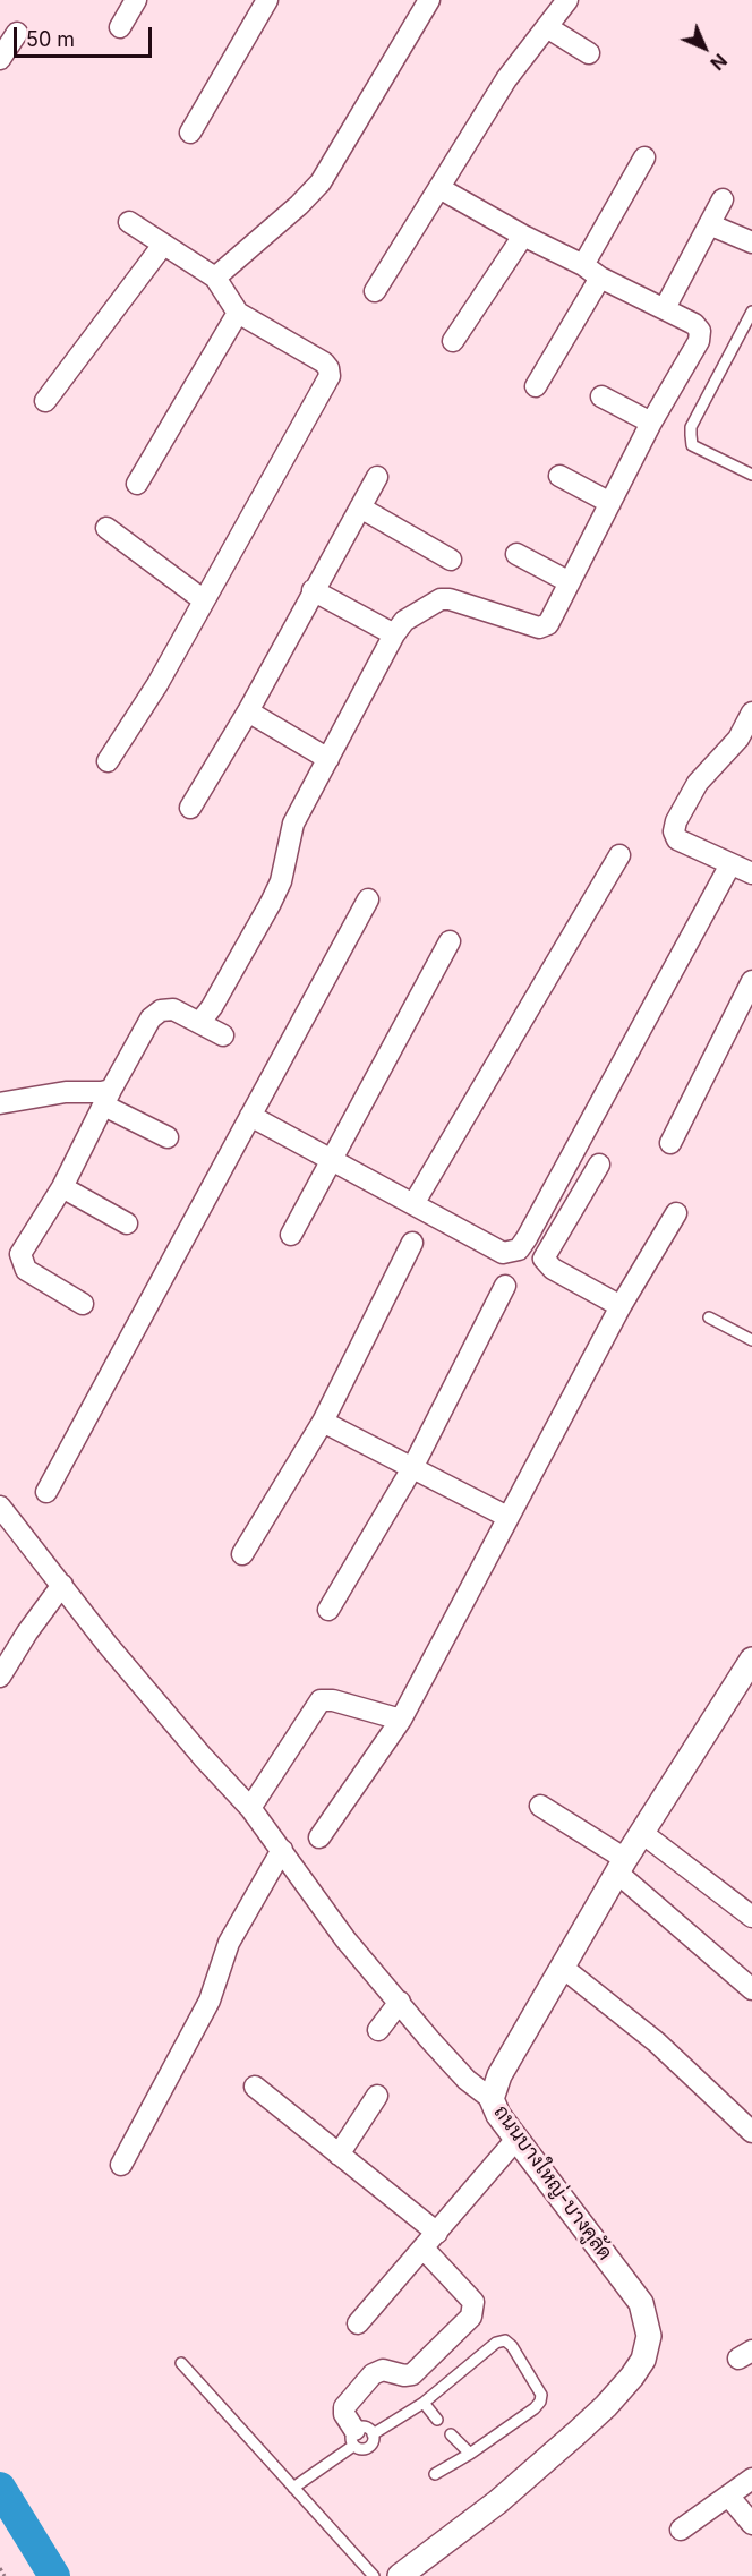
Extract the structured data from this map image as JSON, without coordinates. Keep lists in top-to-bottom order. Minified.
{"streets":{"street":["ถนนบางใหญ่-บางคูลัด"]},"scale_bar":"50 m","north":"bottom right"}
